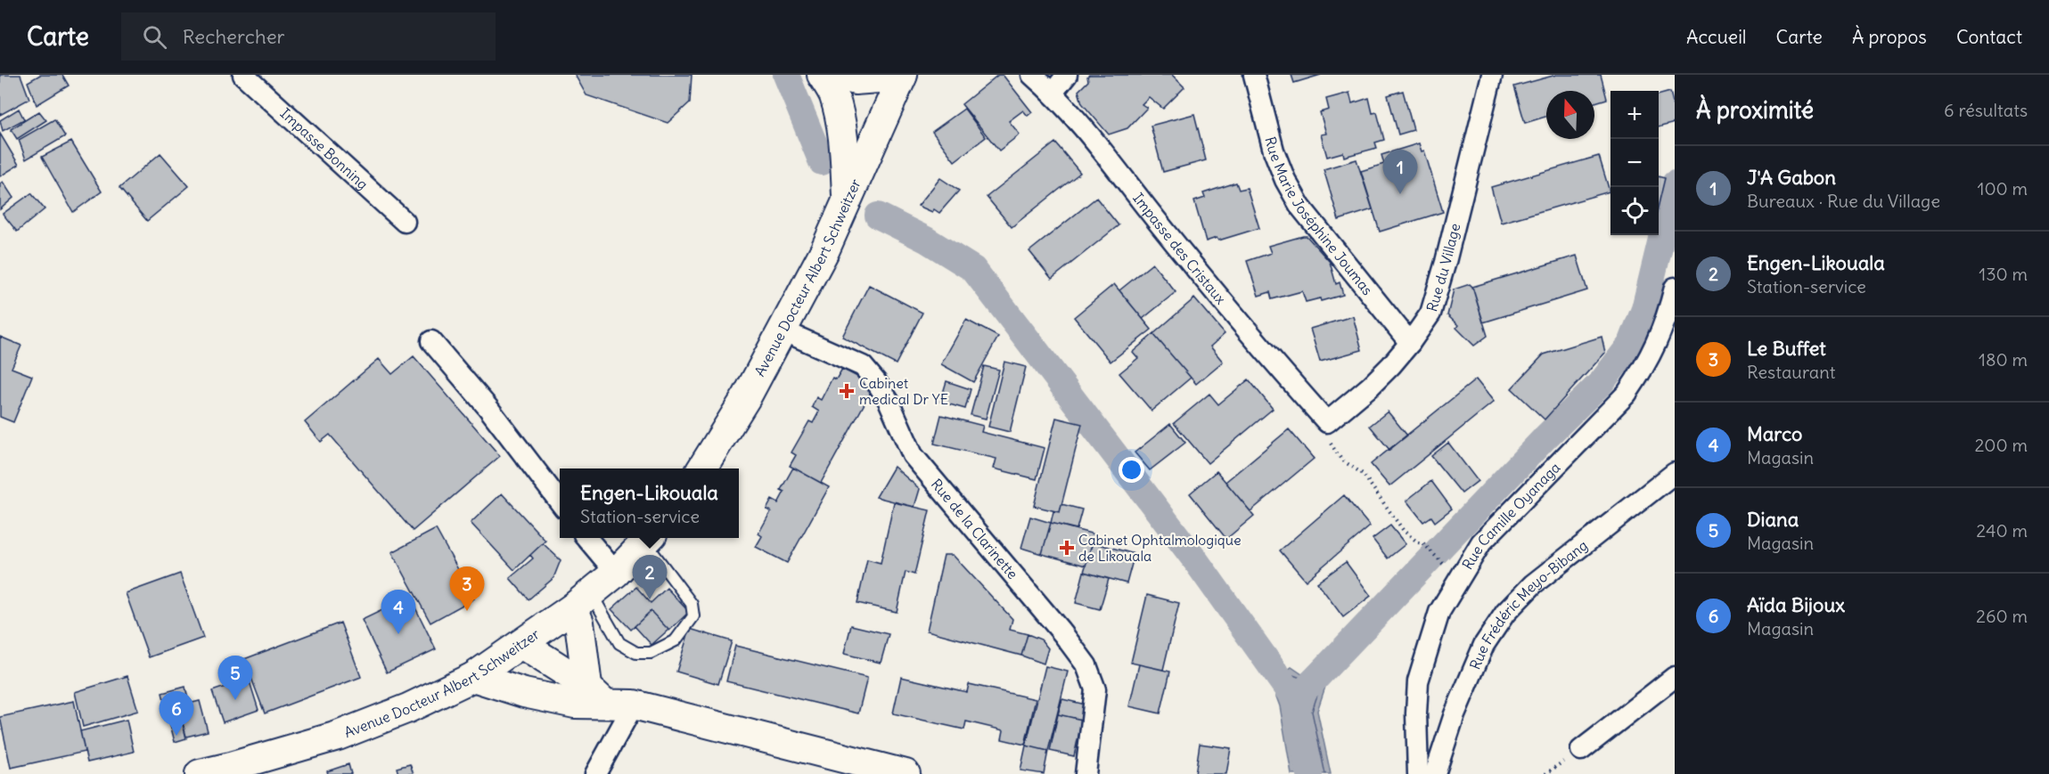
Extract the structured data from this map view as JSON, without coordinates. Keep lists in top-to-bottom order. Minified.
{"streets":{"main road":["Avenue Docteur Albert Schweitzer"],"street":["Impasse Bonning","Rue Marie Joséphine Joumas","Impasse des Cristaux","Rue du Village","Rue Camille Oyanaga","Rue de la Clarinette","Rue Frédéric Meyo-Bibang"]},"crossings":[["Rue Marie Joséphine Joumas","Rue du Village"],["Impasse des Cristaux","Rue du Village"],["Avenue Docteur Albert Schweitzer","Rue de la Clarinette"]],"places":{"health":["Cabinet medical Dr YE","Cabinet Ophtalmologique de Likouala"]},"north":"top","page":{"header":"Carte","search":"Rechercher","nav":["Accueil","Carte","À propos","Contact"],"heading":["À proximité","6 résultats"],"map_buttons":["+","−"],"list":[{"mark":"1","name":"J'A Gabon","note":"Bureaux · Rue du Village","value":"100 m"},{"mark":"2","name":"Engen-Likouala","note":"Station-service","value":"130 m"},{"mark":"3","name":"Le Buffet","note":"Restaurant","value":"180 m"},{"mark":"4","name":"Marco","note":"Magasin","value":"200 m"},{"mark":"5","name":"Diana","note":"Magasin","value":"240 m"},{"mark":"6","name":"Aïda Bijoux","note":"Magasin","value":"260 m"}],"pins":["1","2","3","4","5","6"],"popup":["Engen-Likouala","Station-service"]}}
